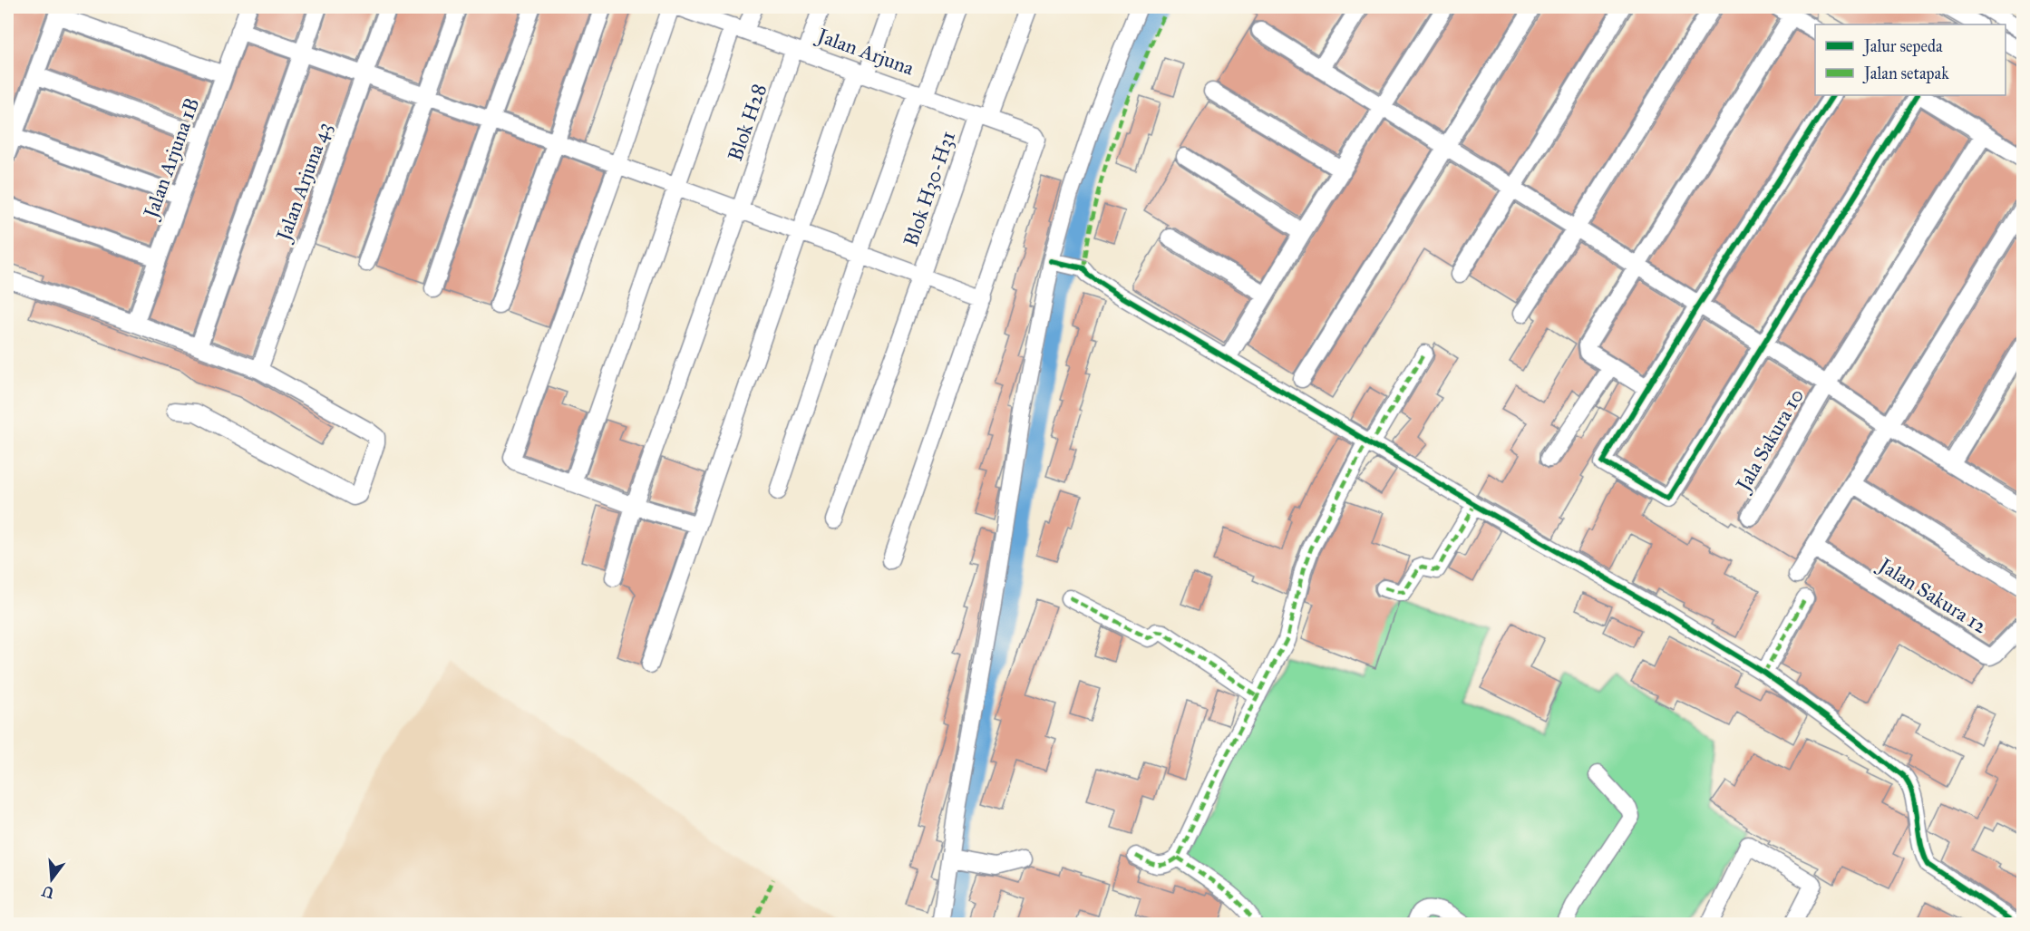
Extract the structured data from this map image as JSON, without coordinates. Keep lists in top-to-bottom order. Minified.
{"streets":{"street":["Jalan Arjuna","Blok H28","Jalan Arjuna 1B","Jalan Arjuna 43","Blok H30-H31","Jala Sakura 10","Jalan Sakura 12"]},"crossings":[["Jalan Arjuna","Blok H28"],["Jalan Arjuna","Blok H30-H31"]],"legend":["Jalur sepeda","Jalan setapak"],"north":"bottom"}
